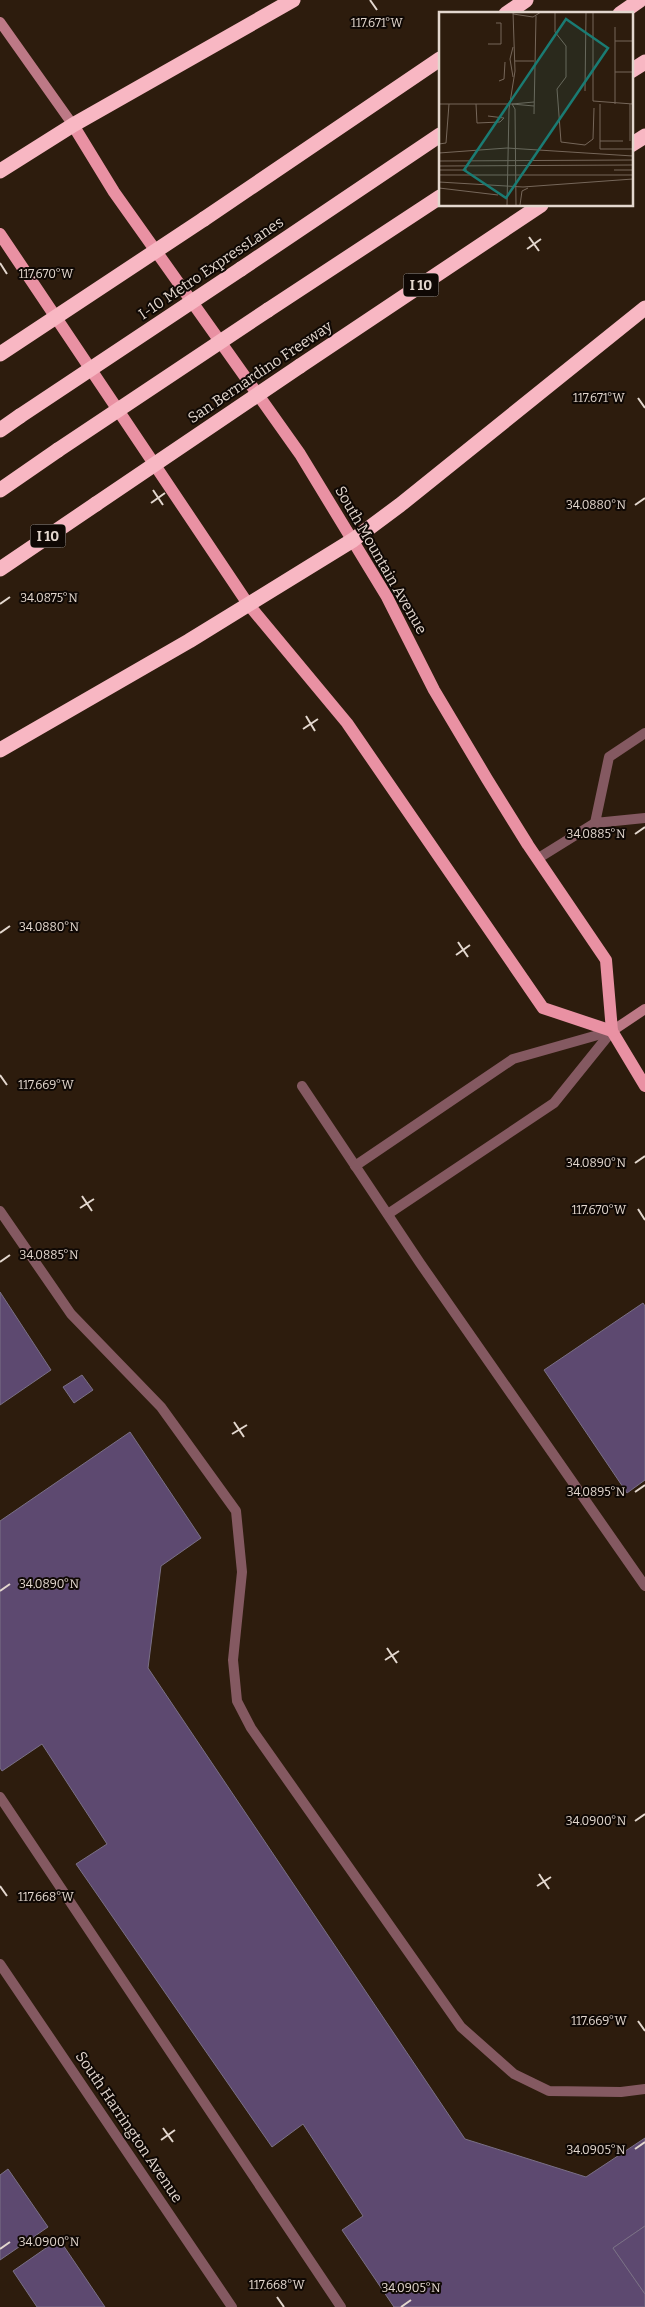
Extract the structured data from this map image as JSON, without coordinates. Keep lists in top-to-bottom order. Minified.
{"streets":{"highway":["I-10 Metro ExpressLanes","I 10","San Bernardino Freeway"],"main road":["South Mountain Avenue"],"street":["South Harrington Avenue"]},"coordinates":["117.671°W","117.670°W","34.0880°N","34.0875°N","34.0885°N","117.669°W","34.0890°N","34.0895°N","34.0900°N","117.668°W","34.0905°N"]}
